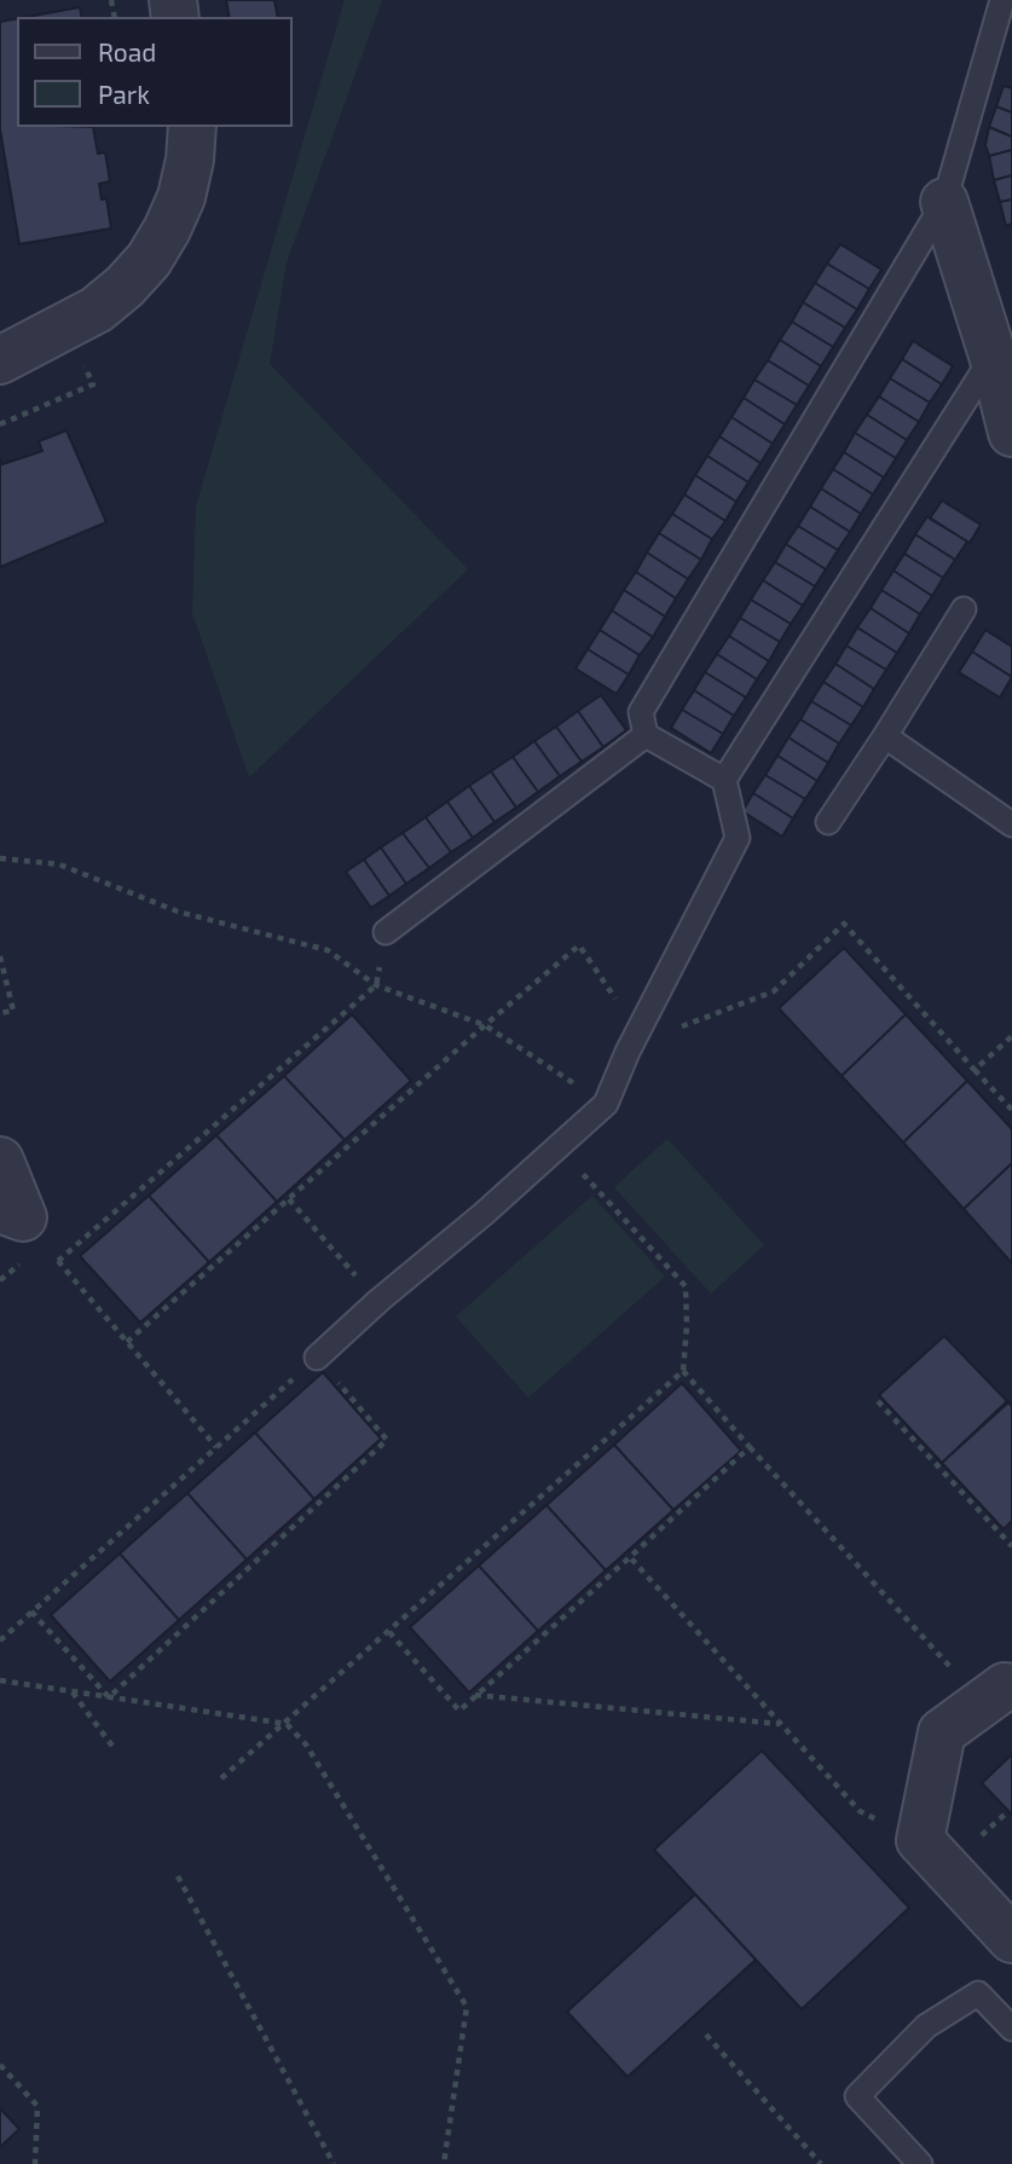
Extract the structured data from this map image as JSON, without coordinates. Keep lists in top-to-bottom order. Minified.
{"legend":["Road","Park"]}
